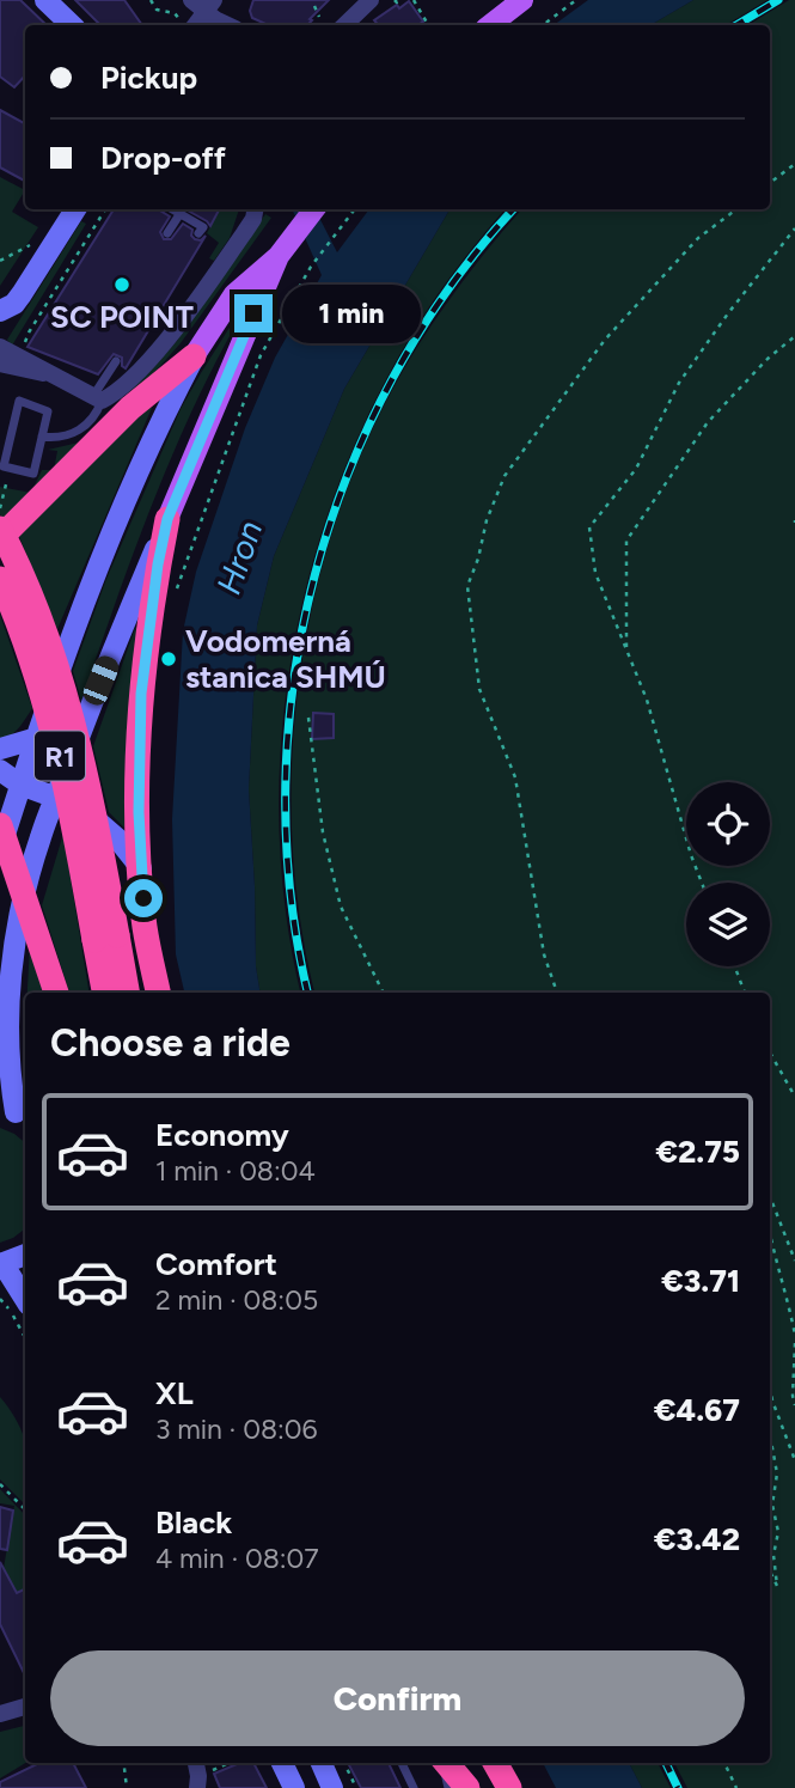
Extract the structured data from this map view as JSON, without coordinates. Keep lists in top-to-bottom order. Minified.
{"streets":{"highway":["R1"]},"water":["Hron"],"places":["SC POINT","Vodomerná stanica SHMÚ"],"page":{"banner":["Pickup","Drop-off"],"bubble":"1 min","heading":"Choose a ride","list":[{"name":"Economy","note":"1 min · 08:04","value":"€2.75"},{"name":"Comfort","note":"2 min · 08:05","value":"€3.71"},{"name":"XL","note":"3 min · 08:06","value":"€4.67"},{"name":"Black","note":"4 min · 08:07","value":"€3.42"}],"buttons":"Confirm"}}
